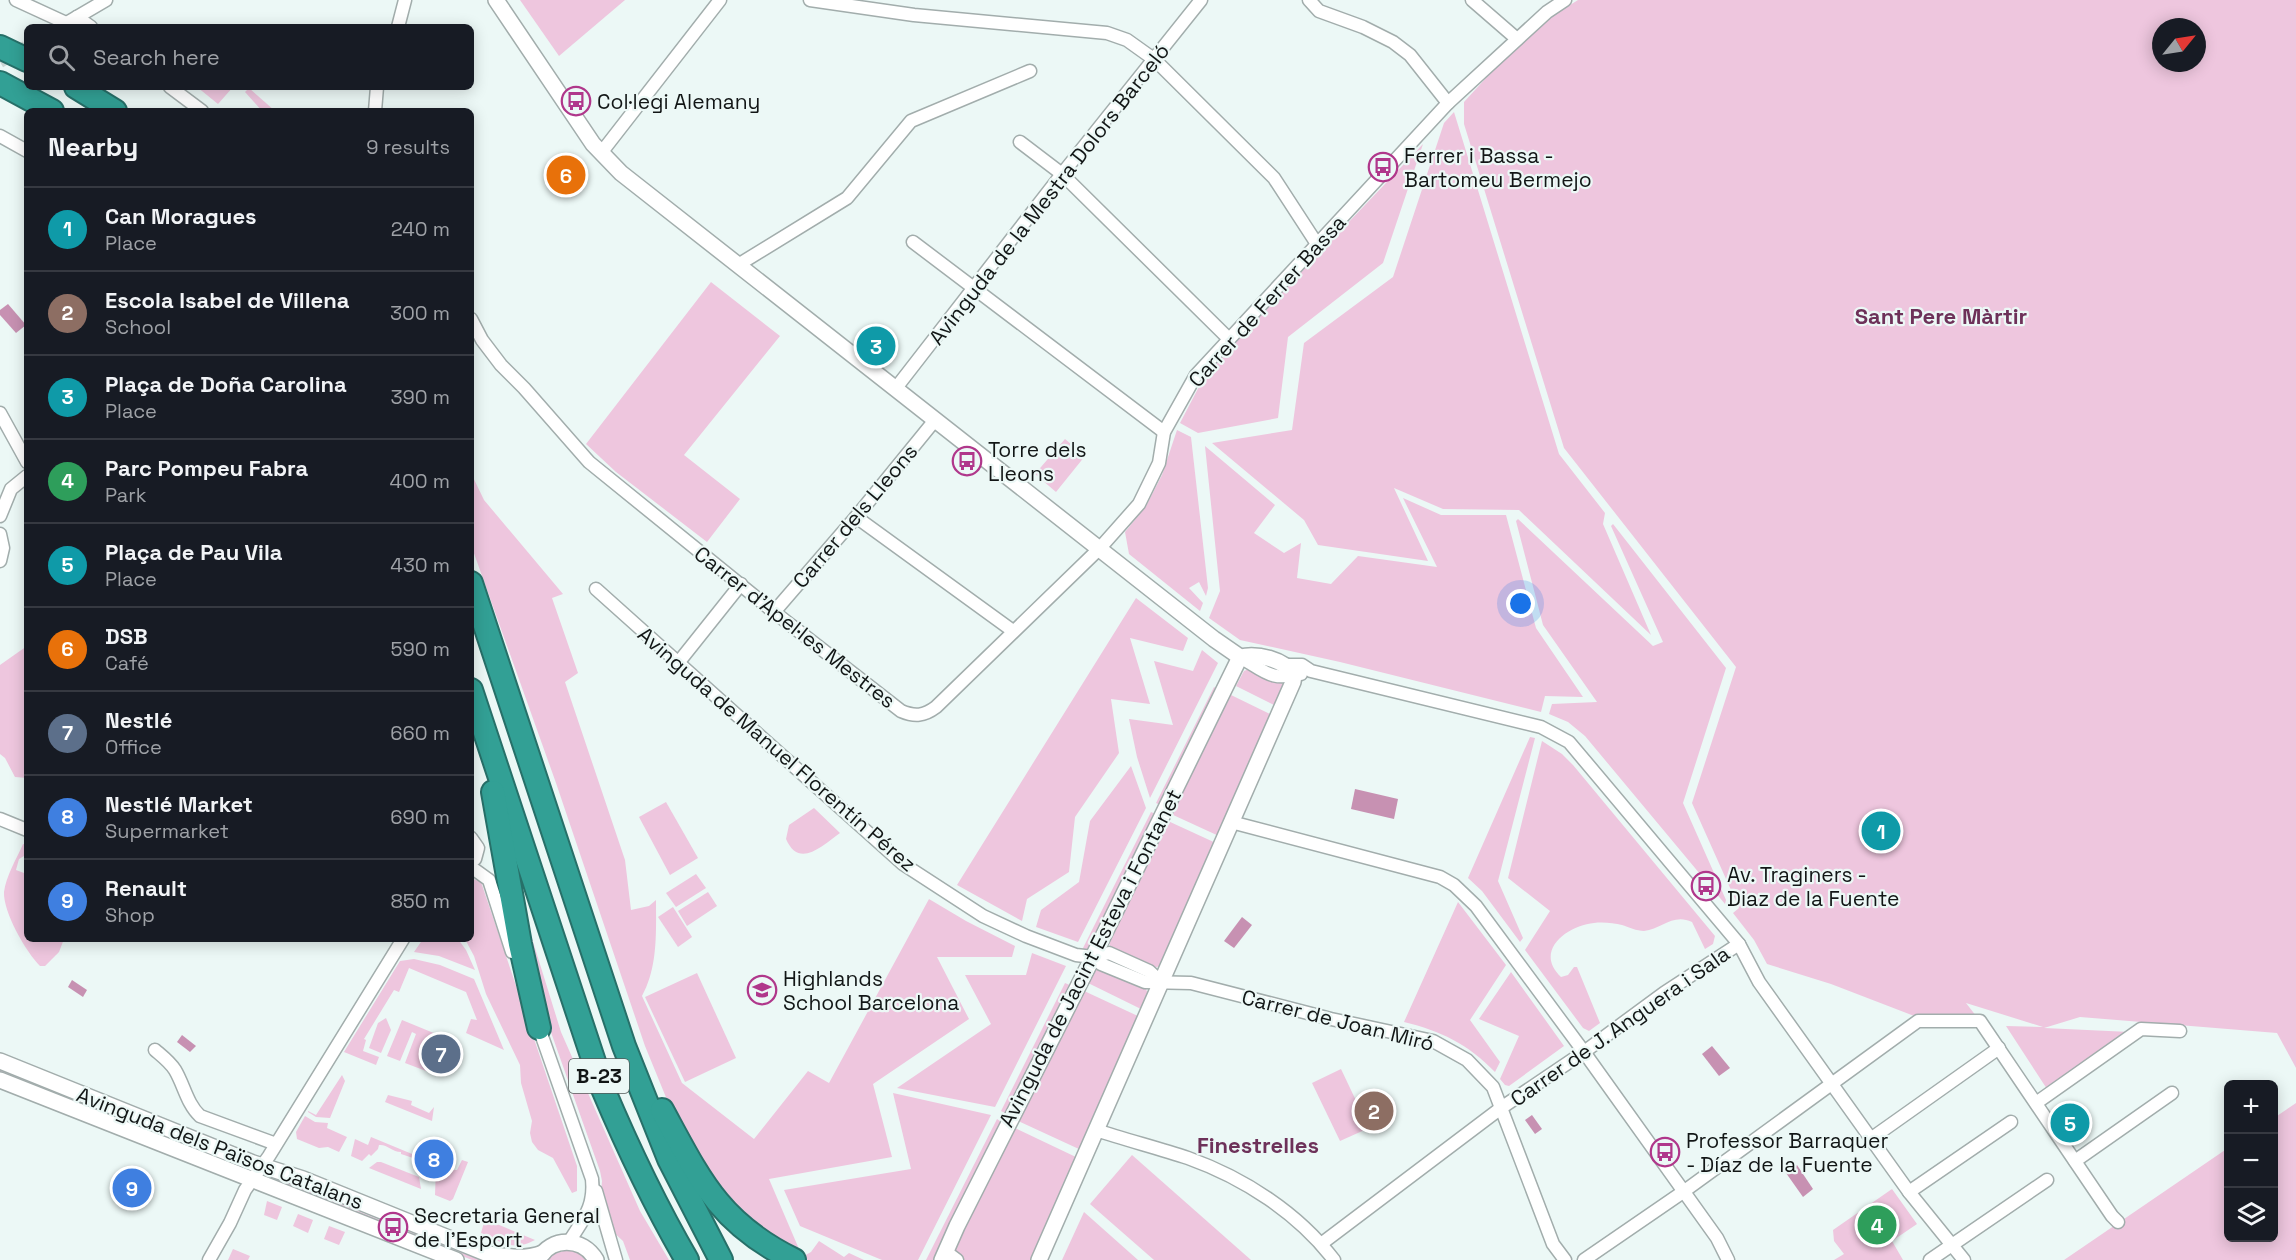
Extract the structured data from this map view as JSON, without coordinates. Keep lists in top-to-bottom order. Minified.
{"streets":{"highway":["B-23"],"street":["Avinguda de la Mestra Dolors Barceló","Carrer de Ferrer Bassa","Carrer dels Lleons","Carrer d'Apel·les Mestres","Avinguda de Manuel Florentín Pérez","Avinguda de Jacint Esteva i Fontanet","Carrer de Joan Miró","Carrer de J. Anguera i Sala","Avinguda dels Països Catalans"]},"crossings":[["Carrer de Ferrer Bassa","Carrer d'Apel·les Mestres"],["Carrer dels Lleons","Carrer d'Apel·les Mestres"],["Avinguda de Manuel Florentín Pérez","Avinguda de Jacint Esteva i Fontanet"],["Carrer de Joan Miró","Carrer de J. Anguera i Sala"]],"districts":["Sant Pere Màrtir","Finestrelles"],"places":{"bus stop":["Col·legi Alemany","Ferrer i Bassa - Bartomeu Bermejo","Torre dels Lleons","Av. Traginers - Diaz de la Fuente","Professor Barraquer - Díaz de la Fuente","Secretaria General de l'Esport"],"school or university":["Highlands School Barcelona"]},"north":"top right","page":{"search":"Search here","heading":["Nearby","9 results"],"pins":["6","3","1","7","2","5","8","9","4"],"list":[{"mark":"1","name":"Can Moragues","note":"Place","value":"240 m"},{"mark":"2","name":"Escola Isabel de Villena","note":"School","value":"300 m"},{"mark":"3","name":"Plaça de Doña Carolina","note":"Place","value":"390 m"},{"mark":"4","name":"Parc Pompeu Fabra","note":"Park","value":"400 m"},{"mark":"5","name":"Plaça de Pau Vila","note":"Place","value":"430 m"},{"mark":"6","name":"DSB","note":"Café","value":"590 m"},{"mark":"7","name":"Nestlé","note":"Office","value":"660 m"},{"mark":"8","name":"Nestlé Market","note":"Supermarket","value":"690 m"},{"mark":"9","name":"Renault","note":"Shop","value":"850 m"}],"map_buttons":["+","−"]}}
